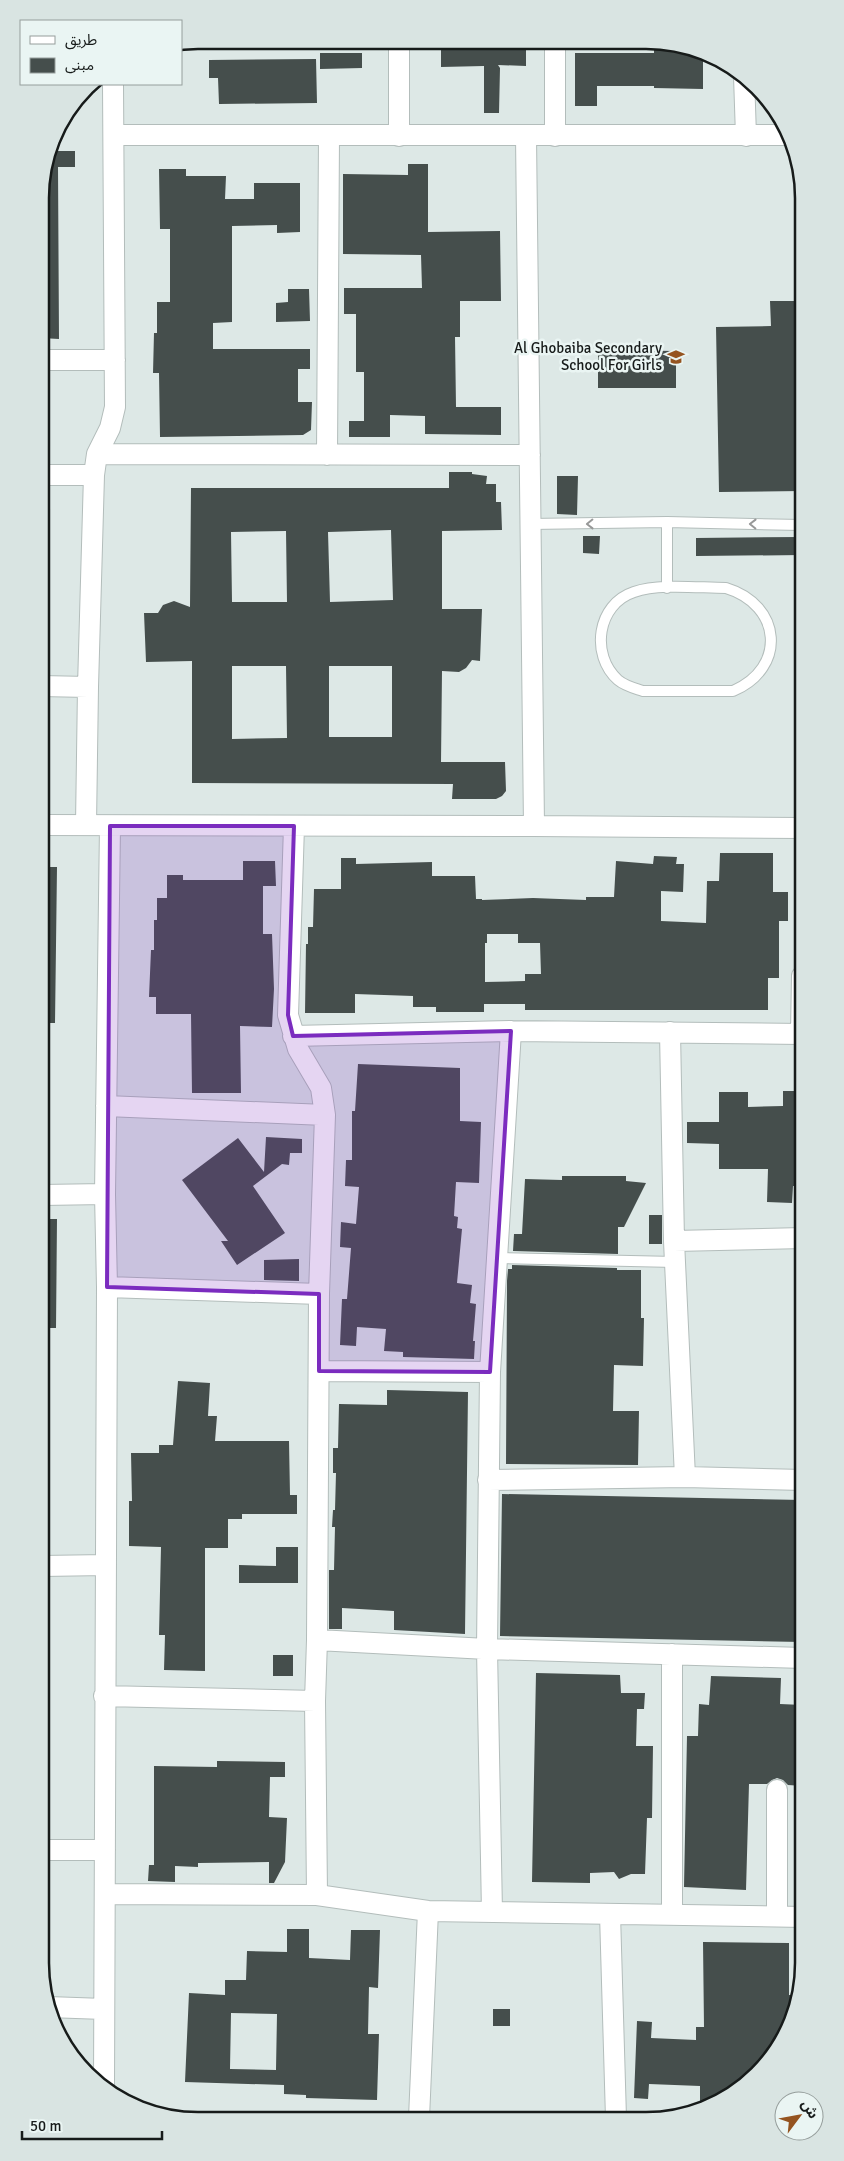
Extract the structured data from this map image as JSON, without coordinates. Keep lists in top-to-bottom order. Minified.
{"places":{"school or university":["Al Ghobaiba Secondary School For Girls"]},"legend":["طريق","مبنى"],"scale_bar":"50 m","north":"top right"}
